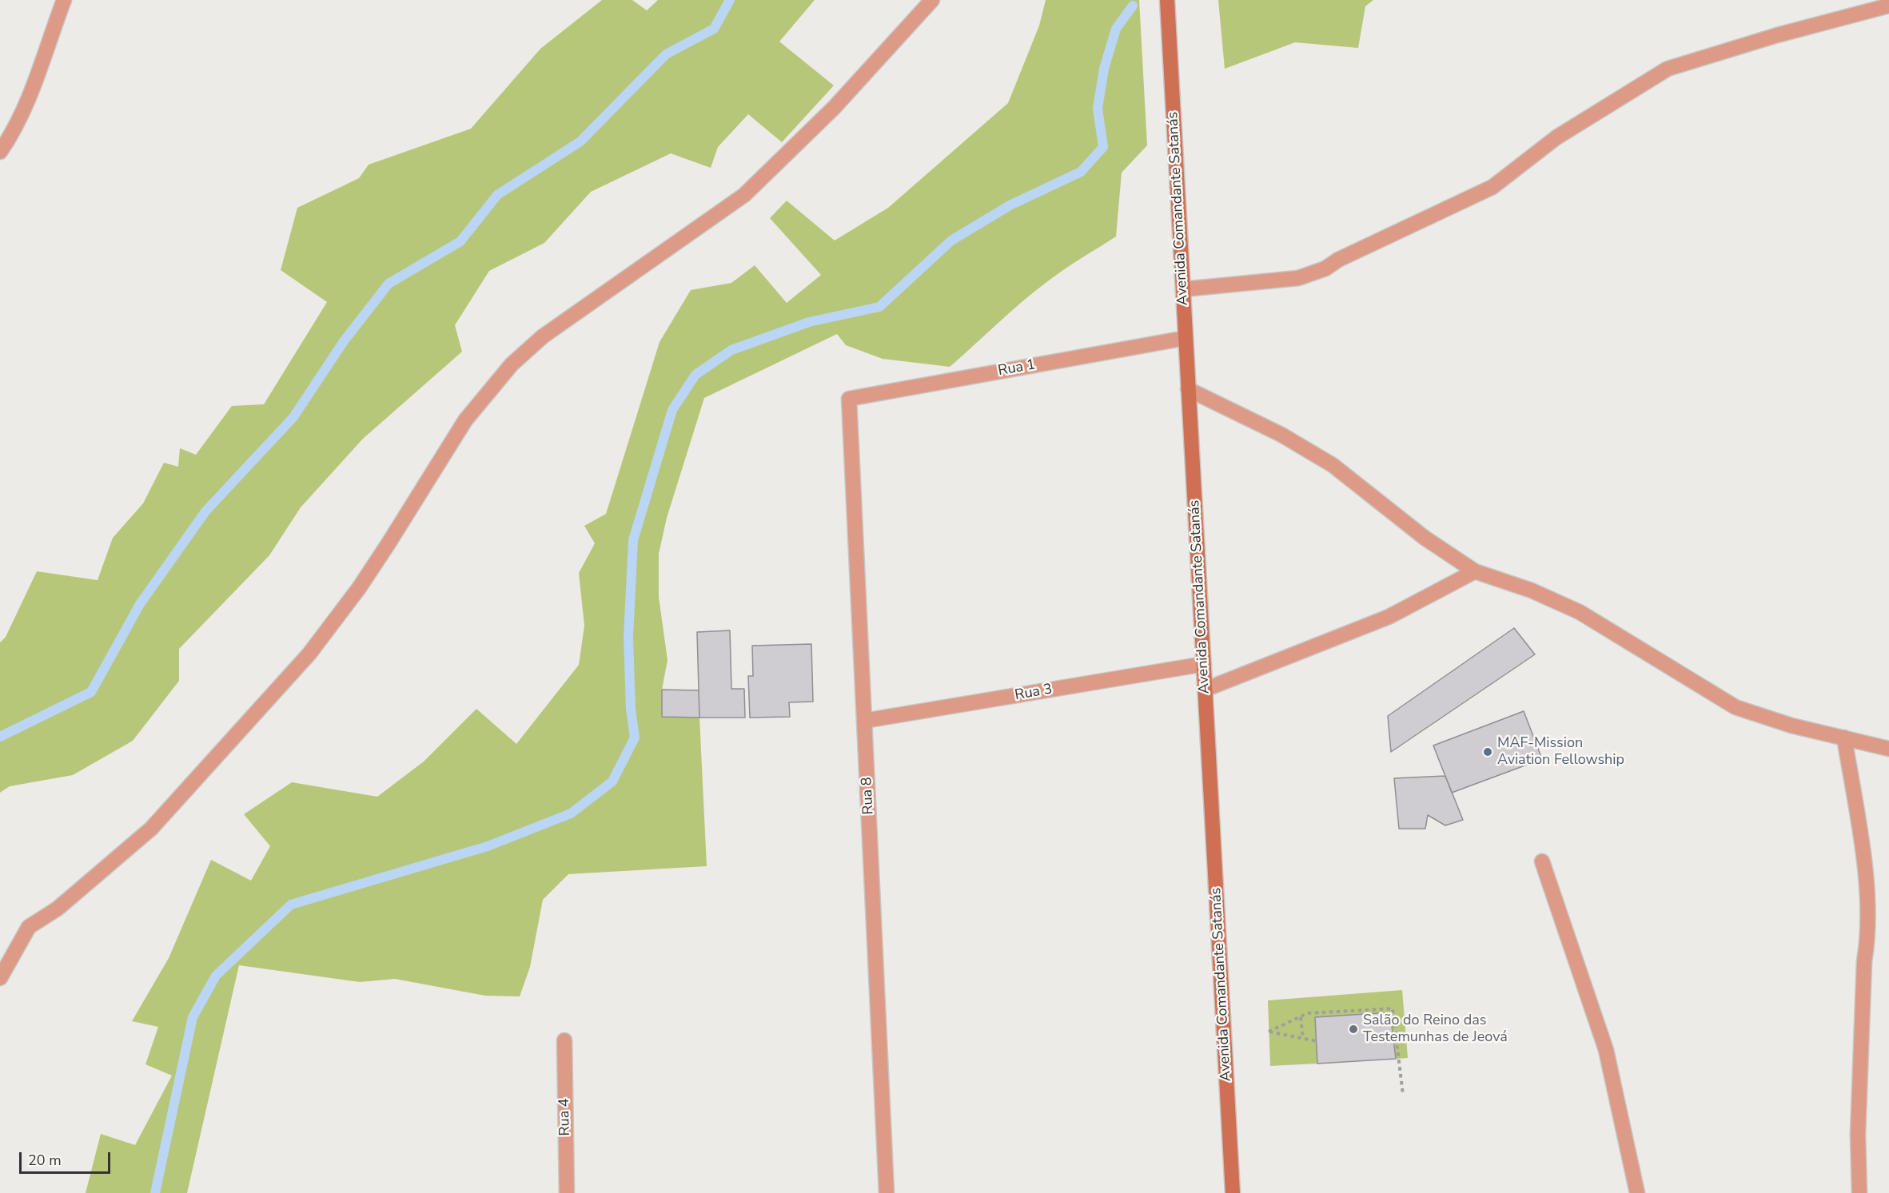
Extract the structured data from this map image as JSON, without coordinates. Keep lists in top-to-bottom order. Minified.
{"streets":{"street":["Avenida Comandante Satanás","Rua 1","Rua 3","Rua 8","Rua 4"]},"crossings":[["Avenida Comandante Satanás","Rua 1"],["Avenida Comandante Satanás","Rua 3"],["Rua 1","Rua 8"],["Rua 3","Rua 8"]],"places":["MAF-Mission Aviation Fellowship","Salão do Reino das Testemunhas de Jeová"],"scale_bar":"20 m"}
